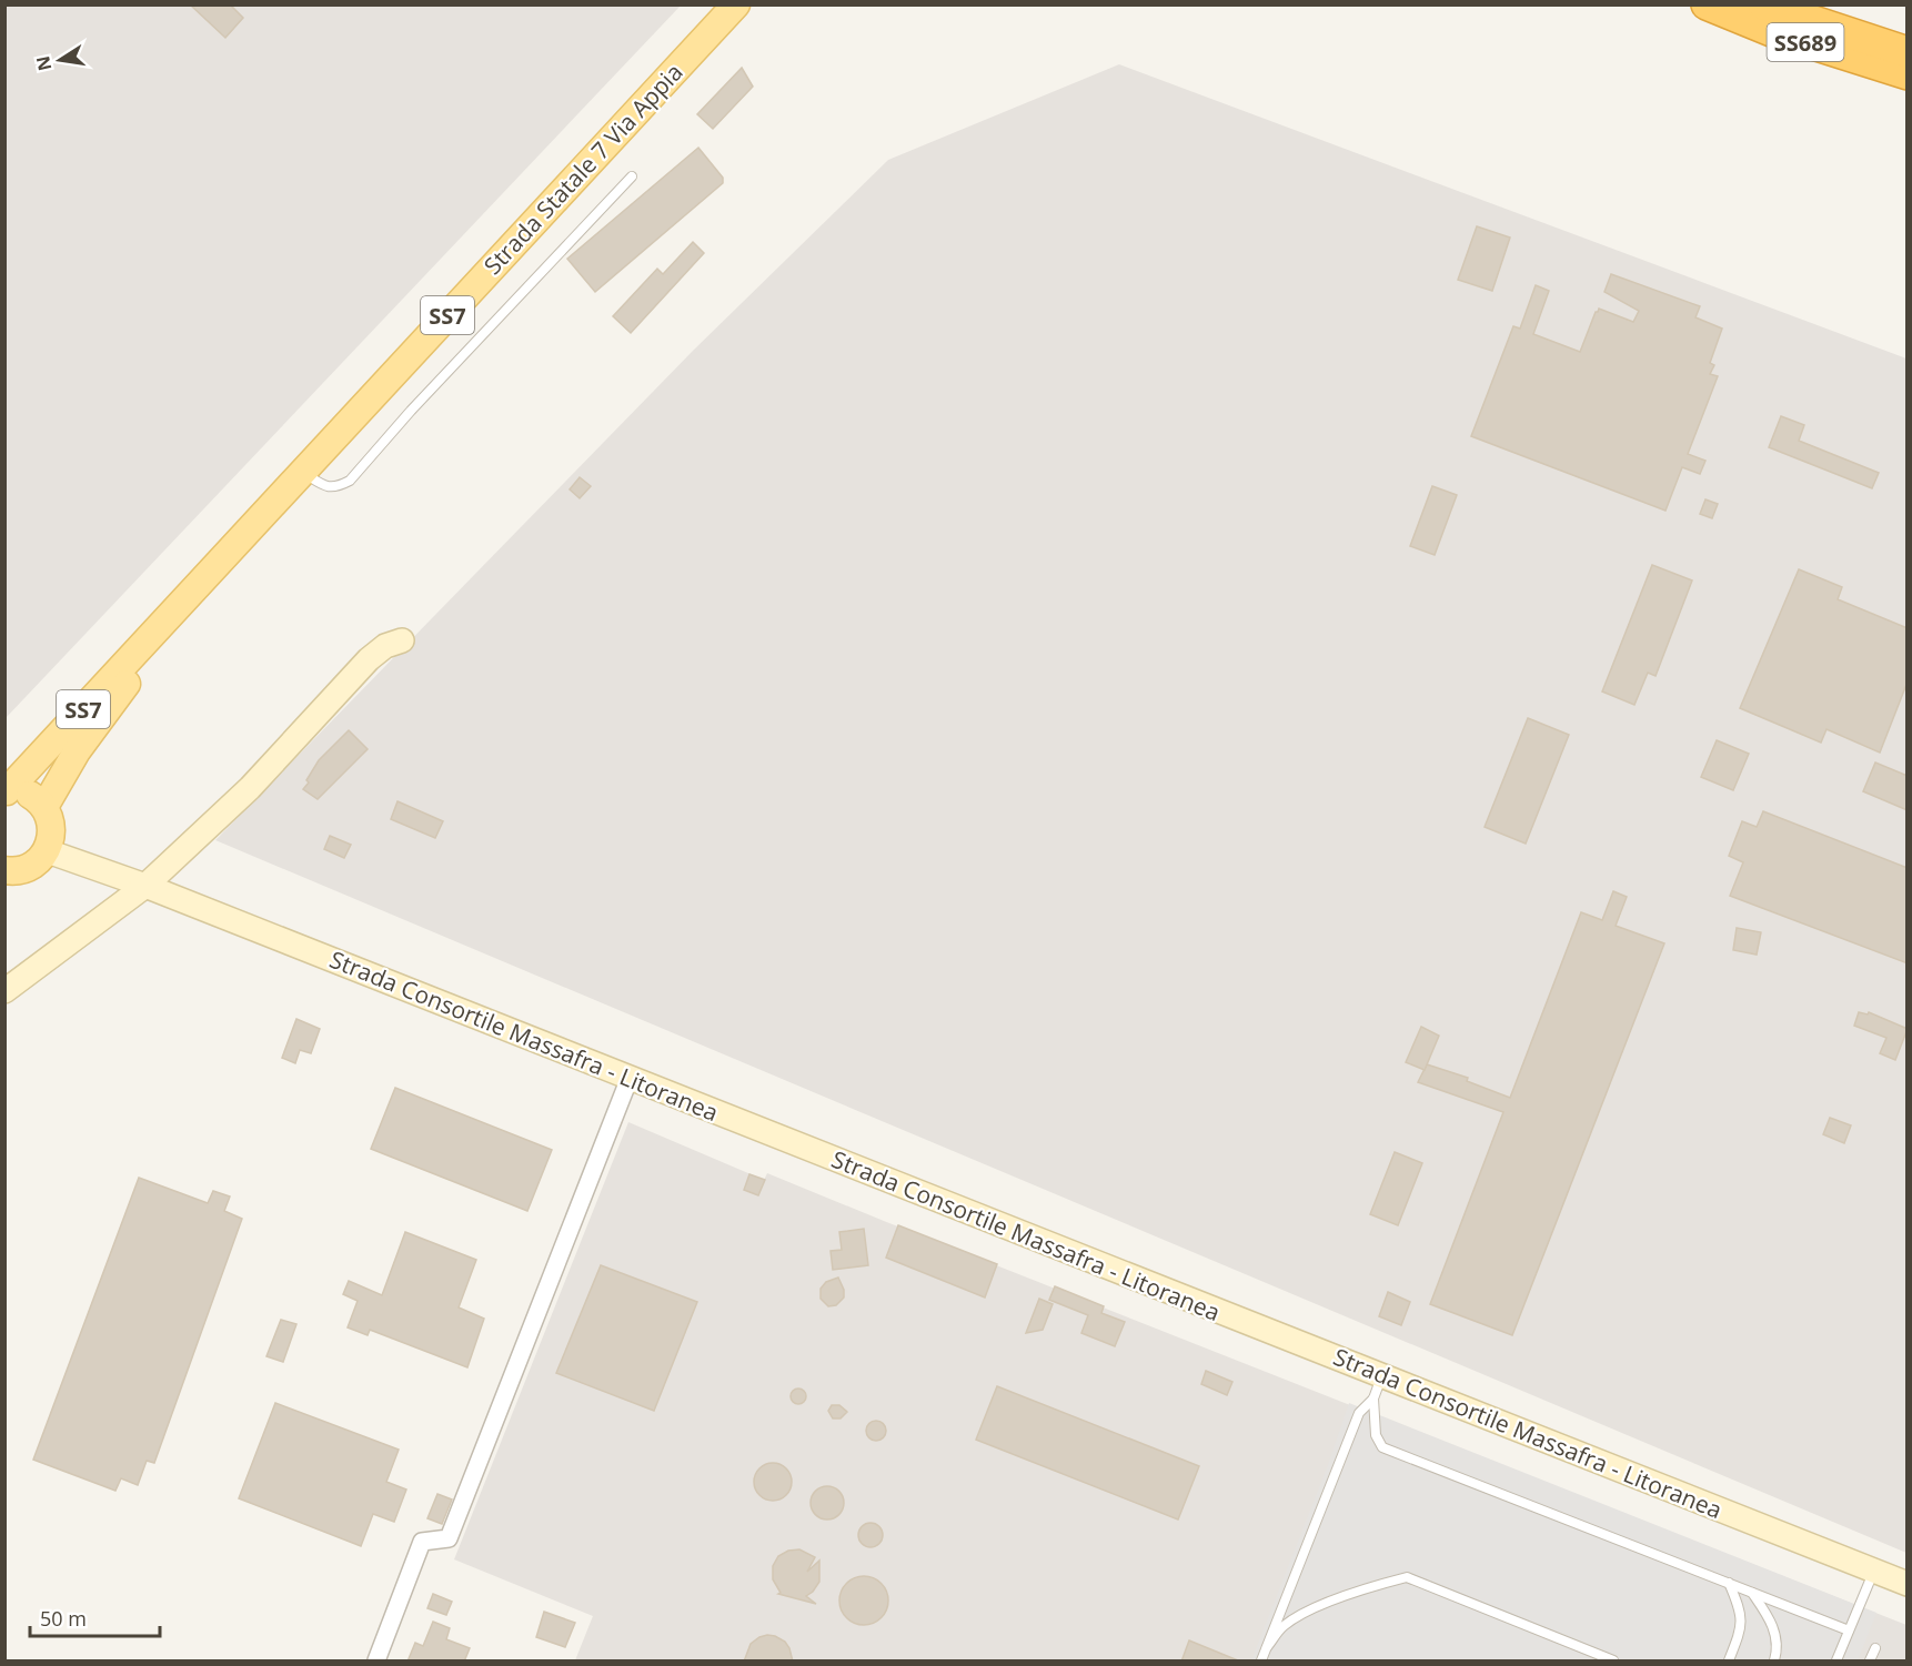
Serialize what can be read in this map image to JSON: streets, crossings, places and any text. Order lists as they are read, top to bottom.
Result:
{
  "streets": {
    "highway": ["SS689"],
    "main road": ["Strada Statale 7 Via Appia", "SS7"],
    "street": ["Strada Consortile Massafra - Litoranea"]
  },
  "scale_bar": "50 m",
  "north": "left"
}
